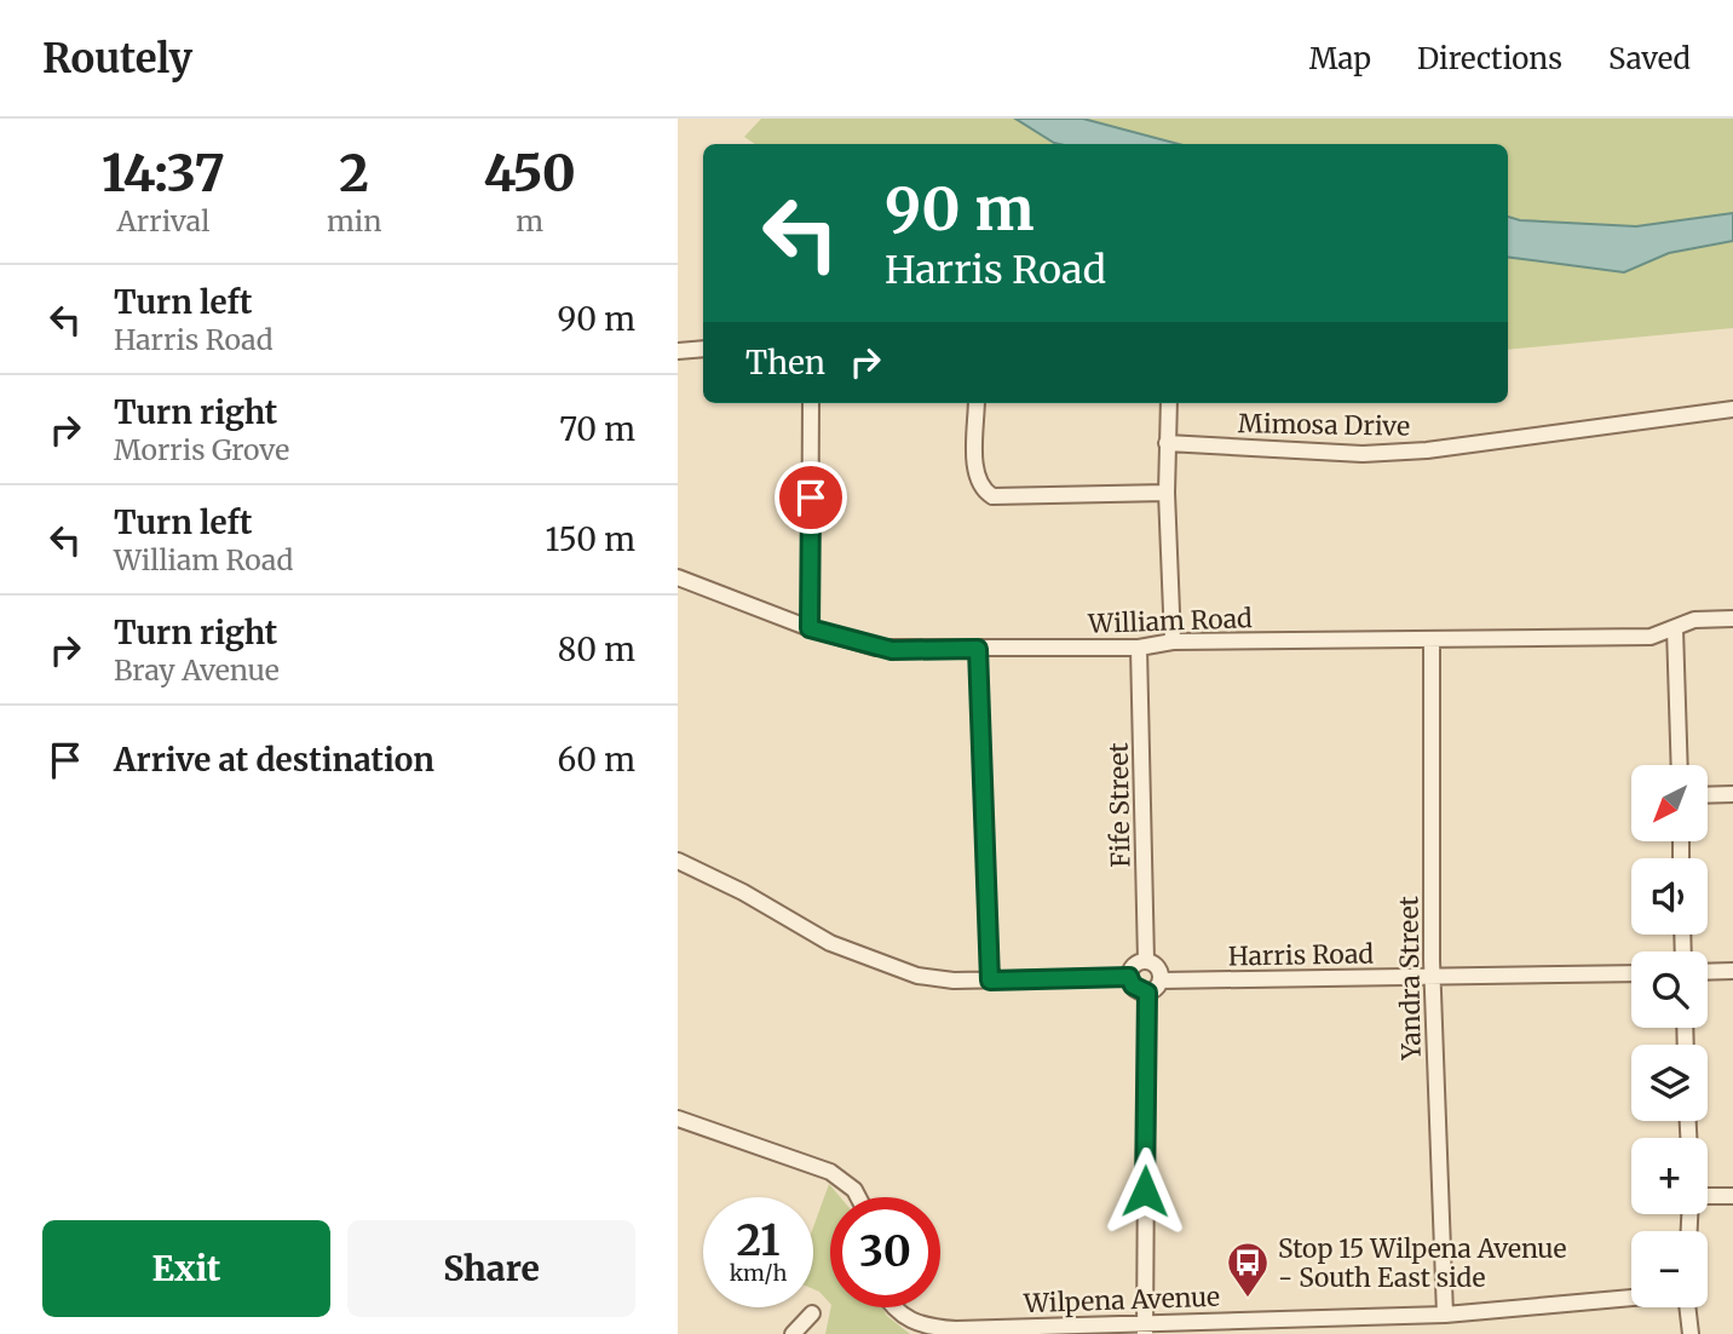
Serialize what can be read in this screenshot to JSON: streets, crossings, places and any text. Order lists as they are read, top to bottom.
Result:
{
  "streets": {
    "street": [
      "Mimosa Drive",
      "William Road",
      "Fife Street",
      "Harris Road",
      "Yandra Street",
      "Wilpena Avenue"
    ]
  },
  "crossings": [
    ["William Road", "Fife Street"],
    ["William Road", "Yandra Street"],
    ["Fife Street", "Harris Road"],
    ["Harris Road", "Yandra Street"],
    ["Yandra Street", "Wilpena Avenue"]
  ],
  "places": {
    "bus stop": ["Stop 15 Wilpena Avenue - South East side"]
  },
  "north": "bottom left",
  "page": {
    "header": "Routely",
    "nav": ["Map", "Directions", "Saved"],
    "eta": [
      "14:37",
      "Arrival",
      "2",
      "min",
      "450",
      "m"
    ],
    "turn": ["90 m", "Harris Road"],
    "list": [
      {
        "name": "Turn left",
        "note": "Harris Road",
        "value": "90 m"
      },
      {
        "name": "Turn right",
        "note": "Morris Grove",
        "value": "70 m"
      },
      {
        "name": "Turn left",
        "note": "William Road",
        "value": "150 m"
      },
      {
        "name": "Turn right",
        "note": "Bray Avenue",
        "value": "80 m"
      },
      {
        "name": "Arrive at destination",
        "value": "60 m"
      }
    ],
    "then": "Then",
    "map_buttons": ["+", "−"],
    "speed": "21 km/h",
    "limit": "30",
    "buttons": ["Exit", "Share"]
  }
}
